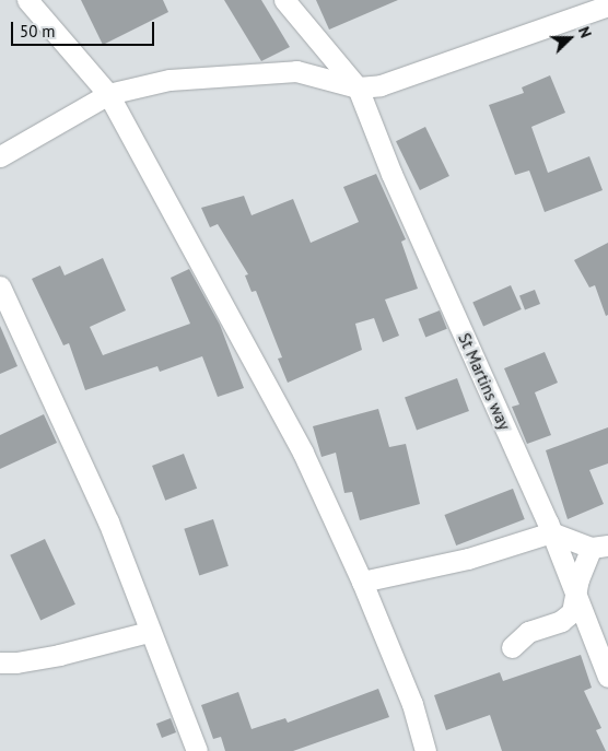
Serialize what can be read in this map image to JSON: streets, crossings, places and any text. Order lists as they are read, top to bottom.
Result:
{
  "streets": {
    "street": ["St Martins way"]
  },
  "scale_bar": "50 m",
  "north": "right"
}
